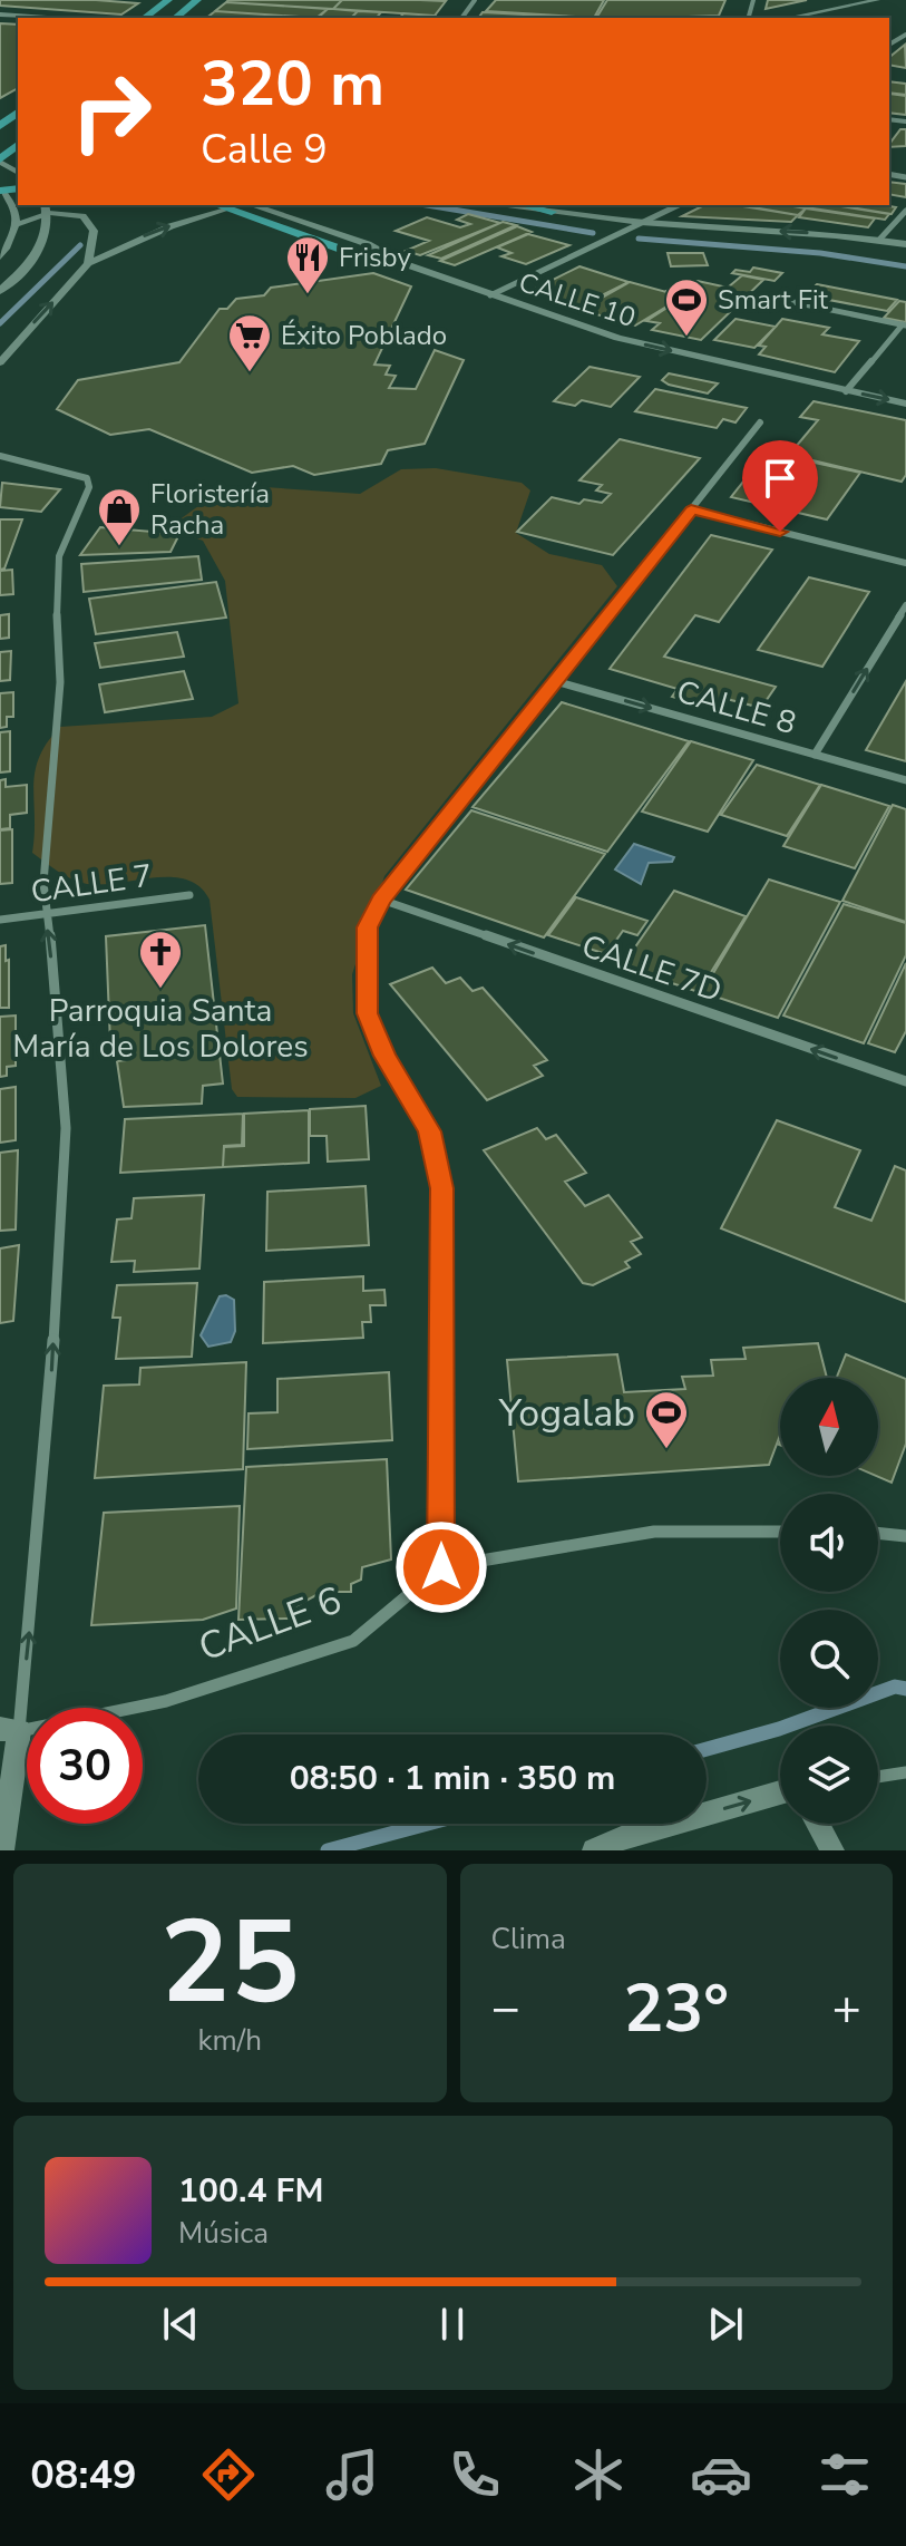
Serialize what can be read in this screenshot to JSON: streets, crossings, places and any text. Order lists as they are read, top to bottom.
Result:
{
  "streets": {
    "main road": ["CALLE 10"],
    "street": [
      "CALLE 8",
      "CALLE 7",
      "CALLE 7D",
      "CALLE 6"
    ]
  },
  "one_way": ["CALLE 8", "CALLE 7D"],
  "places": {
    "restaurant": ["Frisby"],
    "sports": ["Smart Fit", "Yogalab"],
    "supermarket": ["Éxito Poblado"],
    "shop": ["Floristería Racha"],
    "church": ["Parroquia Santa María de Los Dolores"]
  },
  "north": "top",
  "page": {
    "turn": ["320 m", "Calle 9"],
    "limit": "30",
    "trip": "08:50 · 1 min · 350 m",
    "tile": [
      ["25", "km/h"],
      "Clima"
    ],
    "heat": ["−", "23°", "+"],
    "song": ["100.4 FM", "Música"],
    "tabs": "08:49"
  }
}
